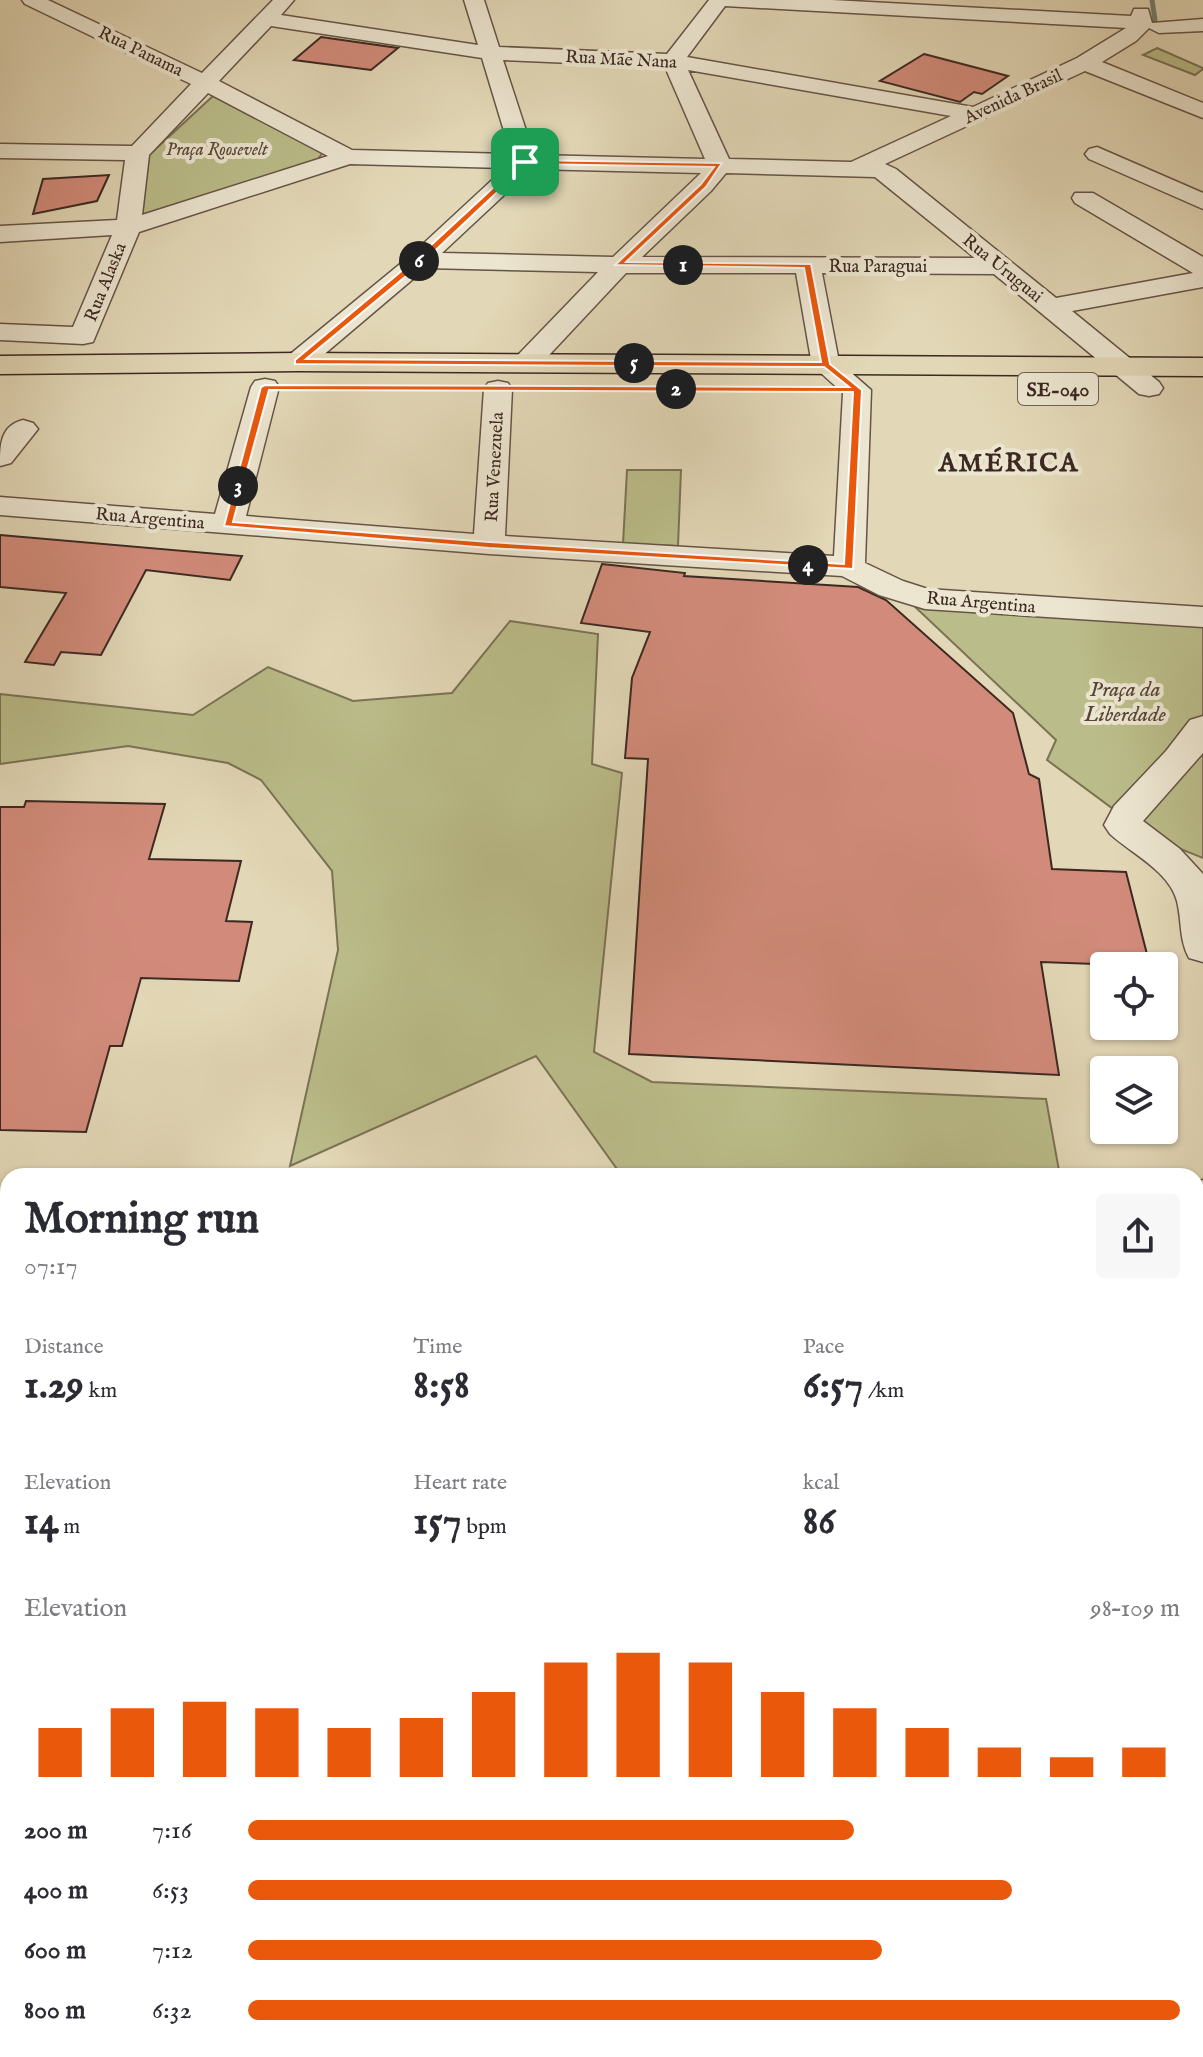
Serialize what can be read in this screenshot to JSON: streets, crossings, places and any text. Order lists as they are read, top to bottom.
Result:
{
  "streets": {
    "main road": ["SE-040"],
    "street": [
      "Rua Panama",
      "Rua Mãe Nana",
      "Avenida Brasil",
      "Rua Paraguai",
      "Rua Uruguai",
      "Rua Alaska",
      "Rua Venezuela",
      "Rua Argentina"
    ]
  },
  "crossings": [
    ["Rua Mãe Nana", "Avenida Brasil"],
    ["Avenida Brasil", "Rua Uruguai"],
    ["Rua Paraguai", "Rua Uruguai"],
    ["Rua Uruguai", "SE-040"],
    ["SE-040", "Rua Venezuela"],
    ["Rua Venezuela", "Rua Argentina"]
  ],
  "districts": ["AMÉRICA"],
  "parks": ["Praça Roosevelt", "Praça da Liberdade"],
  "page": {
    "pins": [
      "6",
      "1",
      "5",
      "2",
      "3",
      "4"
    ],
    "heading": ["Morning run", "07:17"],
    "stats": [
      ["Distance", "1.29 km"],
      ["Time", "8:58"],
      ["Pace", "6:57 /km"],
      ["Elevation", "14 m"],
      ["Heart rate", "157 bpm"],
      ["kcal", "86"]
    ],
    "chart": ["Elevation", "98–109 m"],
    "list": [
      {
        "name": "200 m",
        "note": "7:16"
      },
      {
        "name": "400 m",
        "note": "6:53"
      },
      {
        "name": "600 m",
        "note": "7:12"
      },
      {
        "name": "800 m",
        "note": "6:32"
      }
    ]
  }
}
